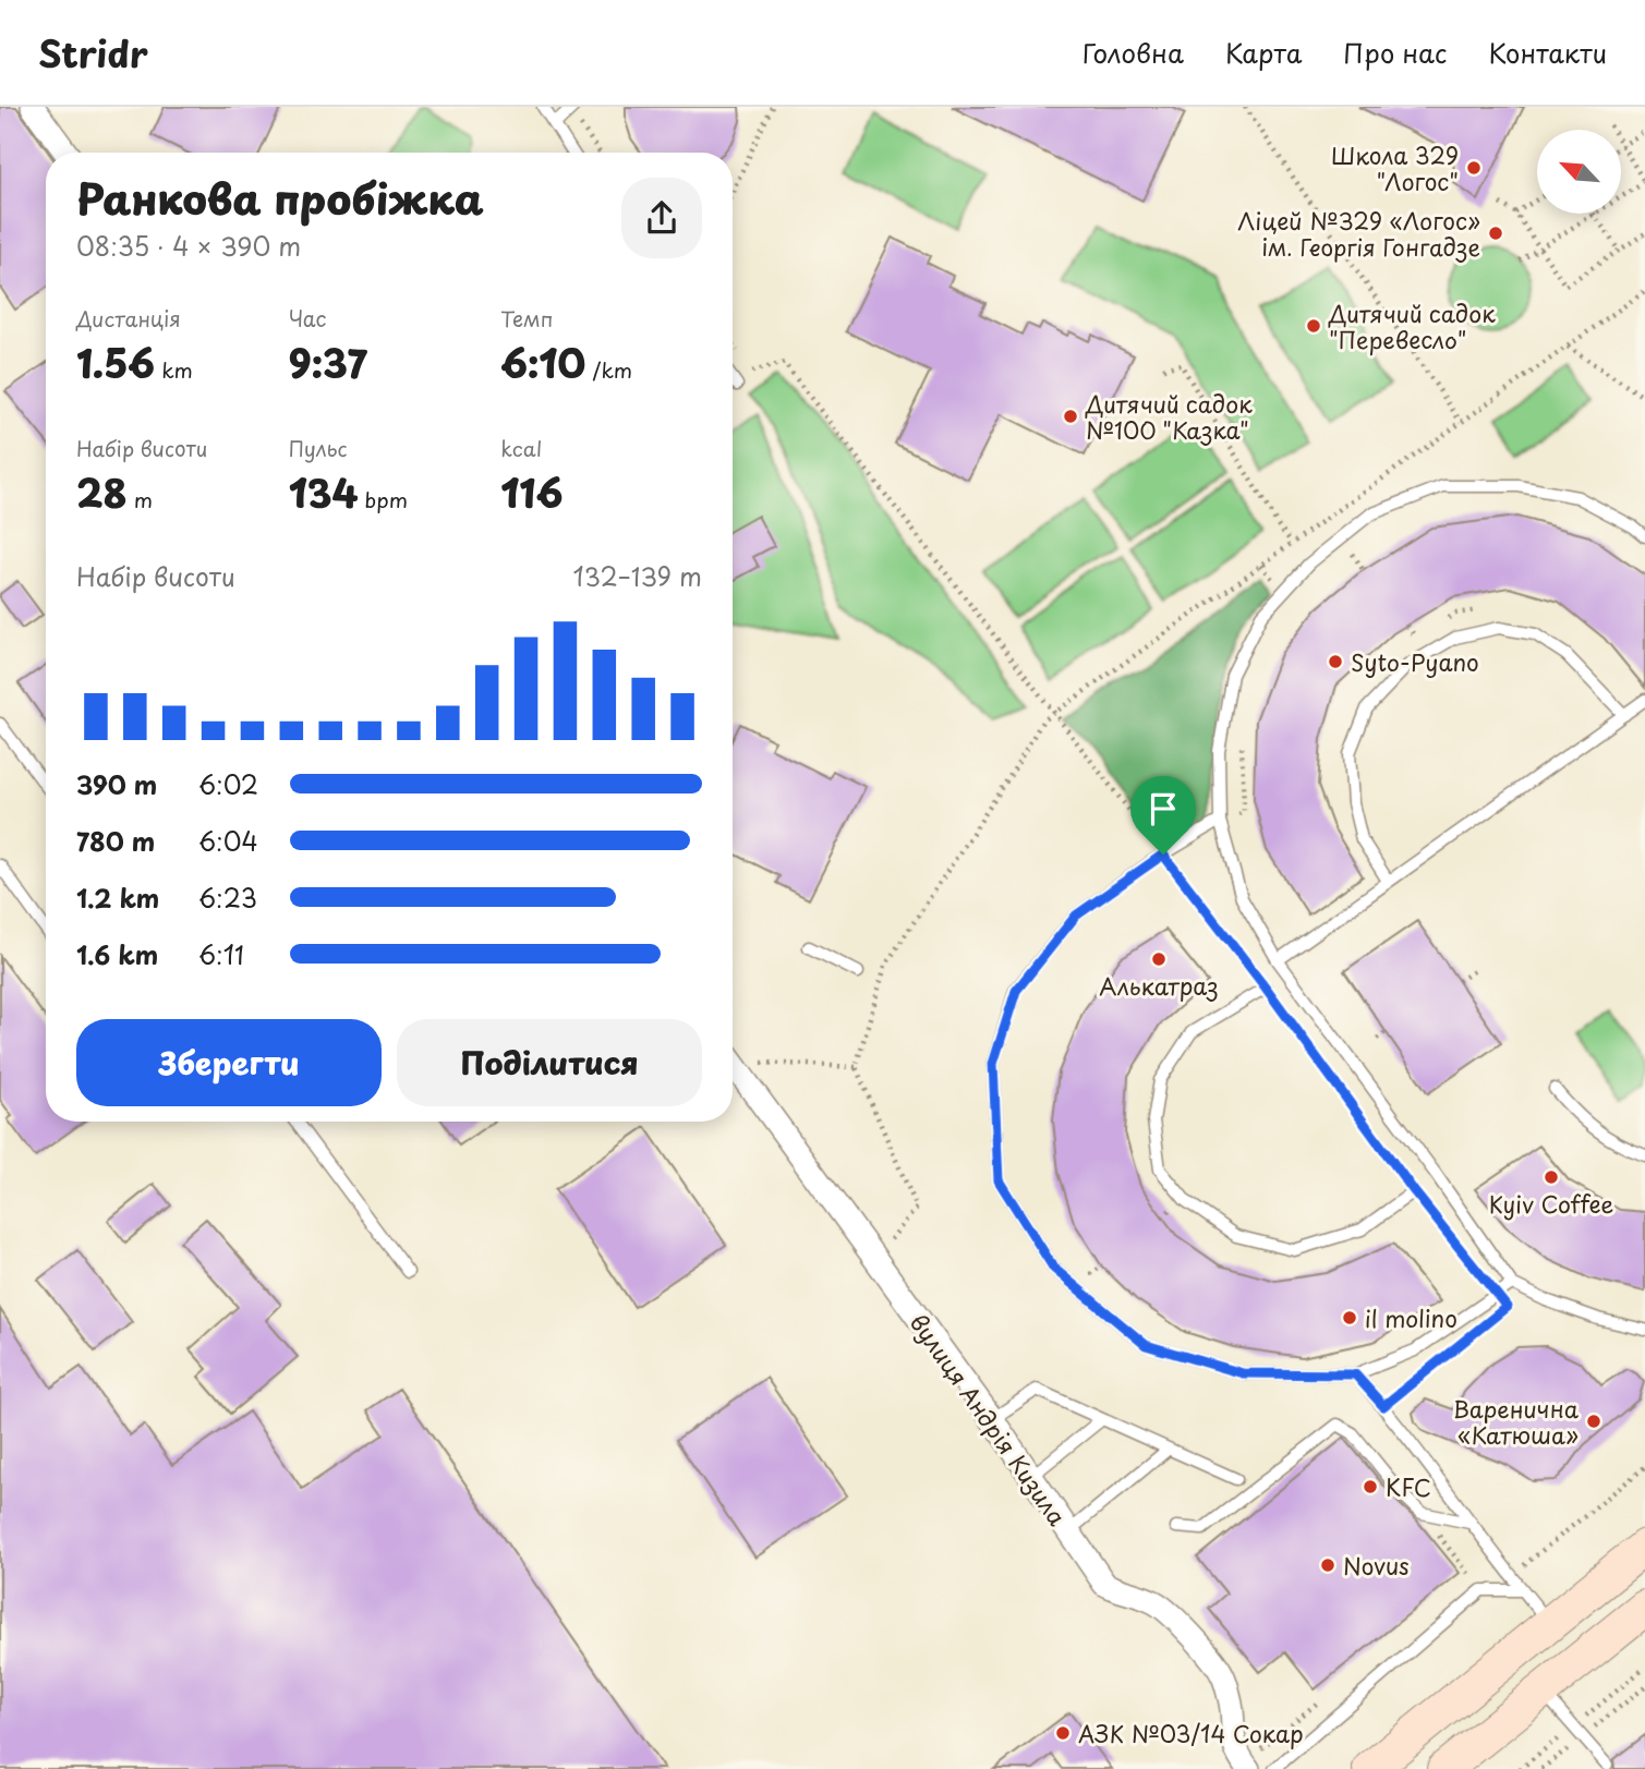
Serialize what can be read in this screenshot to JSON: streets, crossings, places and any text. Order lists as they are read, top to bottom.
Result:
{
  "streets": {
    "street": ["вулиця Андрія Кизила"]
  },
  "places": [
    "Школа 329 \"Логос\"",
    "Ліцей №329 «Логос» ім. Георгія Гонгадзе",
    "Дитячий садок \"Перевесло\"",
    "Дитячий садок №100 \"Казка\"",
    "Syto-Pyano",
    "Алькатраз",
    "Kyiv Coffee",
    "il molino",
    "Варенична «Катюша»",
    "KFC",
    "Novus",
    "АЗК №03/14 Сокар"
  ],
  "north": "top left",
  "page": {
    "header": "Stridr",
    "nav": [
      "Головна",
      "Карта",
      "Про нас",
      "Контакти"
    ],
    "heading": ["Ранкова пробіжка", "08:35 · 4 × 390 m"],
    "stats": [
      ["Дистанція", "1.56 km"],
      ["Час", "9:37"],
      ["Темп", "6:10 /km"],
      ["Набір висоти", "28 m"],
      ["Пульс", "134 bpm"],
      ["kcal", "116"]
    ],
    "chart": ["Набір висоти", "132–139 m"],
    "list": [
      {
        "name": "390 m",
        "note": "6:02"
      },
      {
        "name": "780 m",
        "note": "6:04"
      },
      {
        "name": "1.2 km",
        "note": "6:23"
      },
      {
        "name": "1.6 km",
        "note": "6:11"
      }
    ],
    "buttons": ["Зберегти", "Поділитися"]
  }
}
